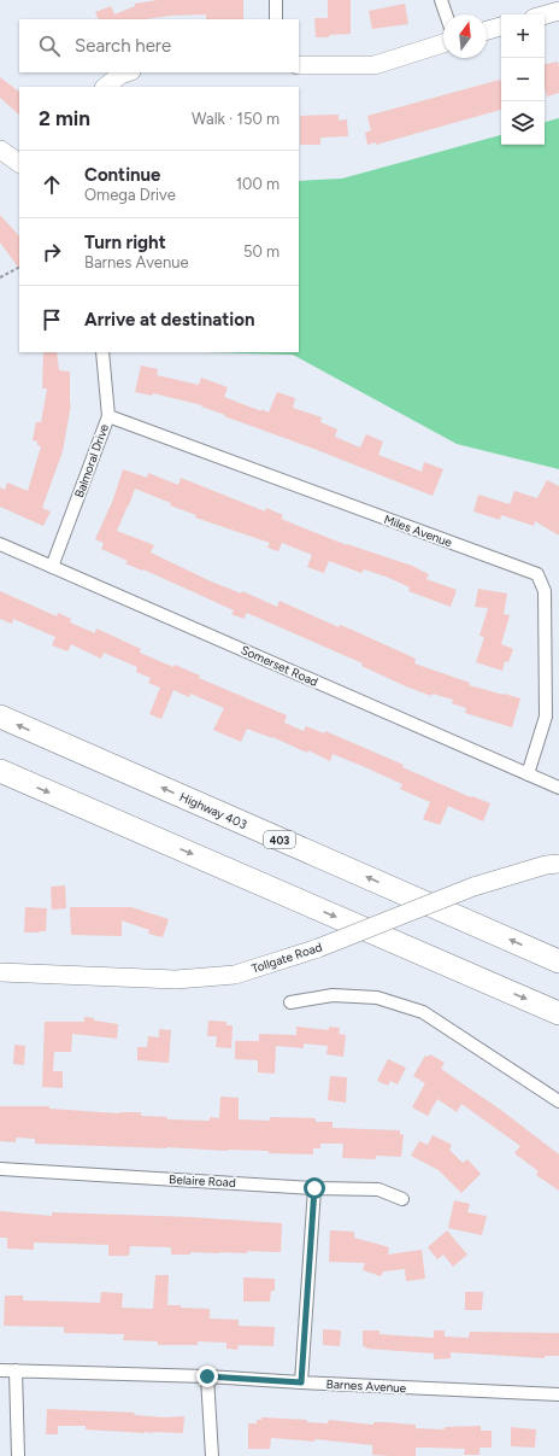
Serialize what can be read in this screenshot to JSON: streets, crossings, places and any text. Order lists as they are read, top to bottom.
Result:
{
  "streets": {
    "highway": ["Highway 403", "403"],
    "main road": ["Tollgate Road"],
    "street": [
      "Balmoral Drive",
      "Miles Avenue",
      "Somerset Road",
      "Belaire Road",
      "Barnes Avenue"
    ]
  },
  "crossings": [
    ["Balmoral Drive", "Miles Avenue"],
    ["Balmoral Drive", "Somerset Road"],
    ["Miles Avenue", "Somerset Road"]
  ],
  "north": "top",
  "page": {
    "map_buttons": ["+", "−"],
    "search": "Search here",
    "heading": ["2 min", "Walk · 150 m"],
    "list": [
      ["Continue", "Omega Drive", "100 m"],
      ["Turn right", "Barnes Avenue", "50 m"],
      "Arrive at destination"
    ]
  }
}
